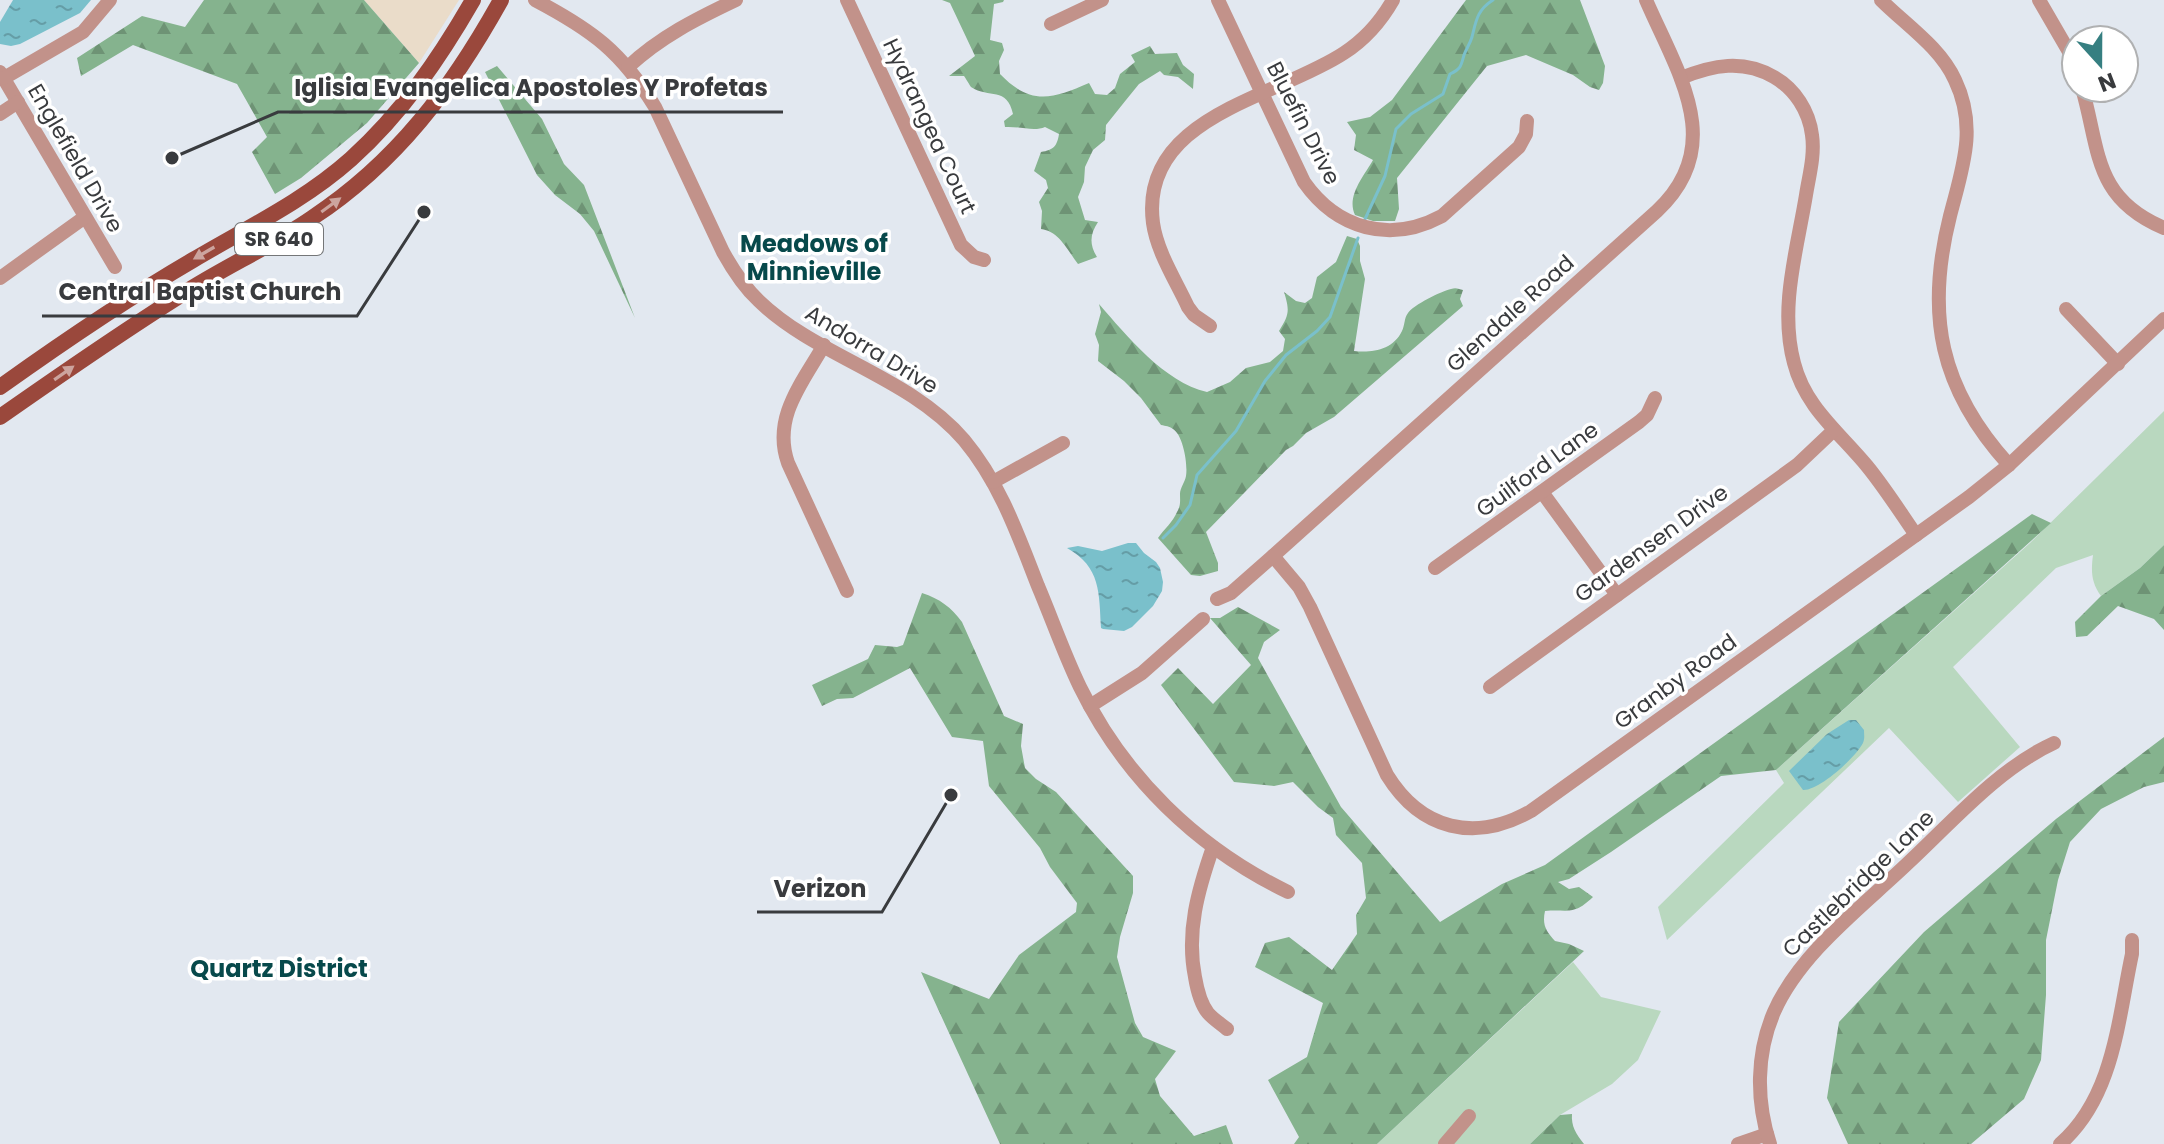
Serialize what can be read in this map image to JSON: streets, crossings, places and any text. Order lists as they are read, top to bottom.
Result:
{
  "streets": {
    "main road": ["SR 640"],
    "street": [
      "Bluefin Drive",
      "Hydrangea Court",
      "Englefield Drive",
      "Glendale Road",
      "Andorra Drive",
      "Guilford Lane",
      "Gardensen Drive",
      "Granby Road",
      "Castlebridge Lane"
    ]
  },
  "crossings": [
    ["Glendale Road", "Granby Road"]
  ],
  "districts": ["Meadows of Minnieville", "Quartz District"],
  "places": ["Iglisia Evangelica Apostoles Y Profetas", "Central Baptist Church", "Verizon"],
  "north": "bottom"
}
